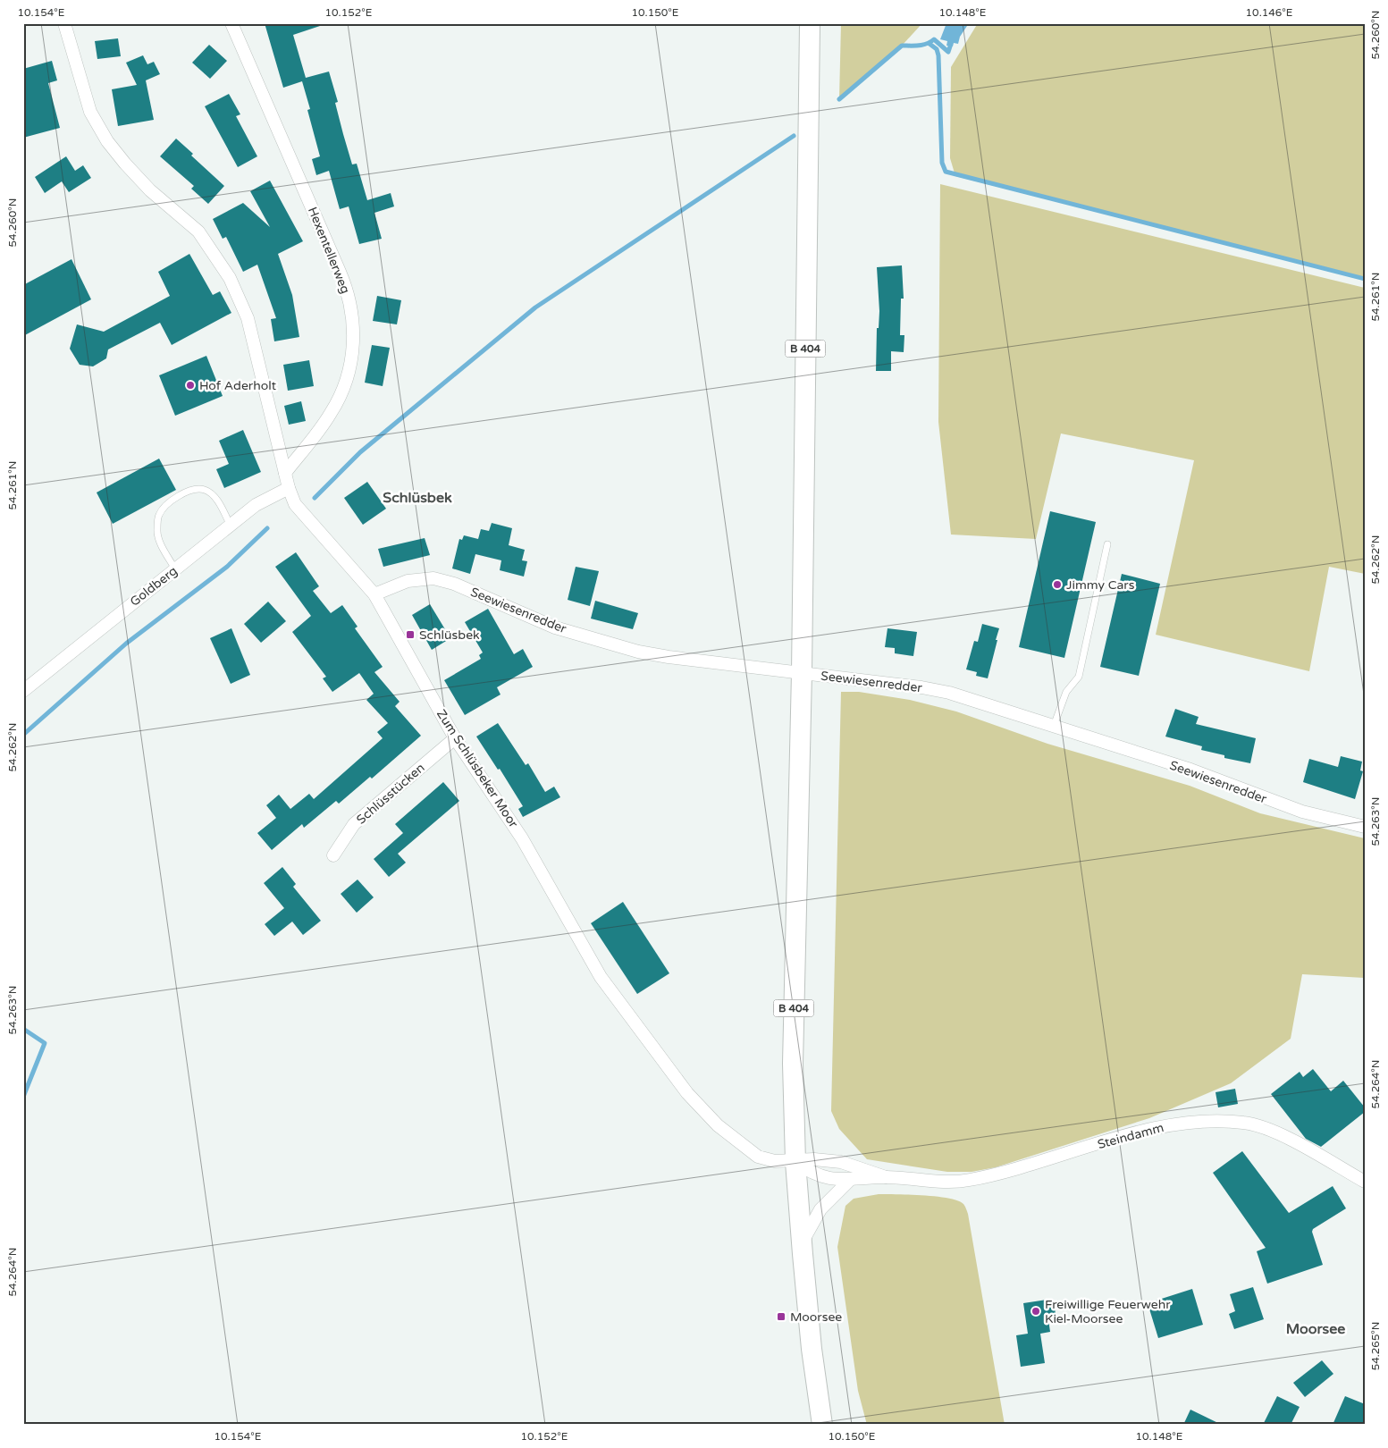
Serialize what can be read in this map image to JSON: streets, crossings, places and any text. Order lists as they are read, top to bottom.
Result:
{
  "streets": {
    "main road": ["B 404"],
    "street": [
      "Hexentellerweg",
      "Goldberg",
      "Seewiesenredder",
      "Zum Schlüsbeker Moor",
      "Schlüsstücken",
      "Steindamm"
    ]
  },
  "crossings": [
    ["Hexentellerweg", "Zum Schlüsbeker Moor"],
    ["B 404", "Seewiesenredder"],
    ["B 404", "Zum Schlüsbeker Moor"],
    ["B 404", "Steindamm"],
    ["Goldberg", "Zum Schlüsbeker Moor"],
    ["Seewiesenredder", "Zum Schlüsbeker Moor"],
    ["Zum Schlüsbeker Moor", "Schlüsstücken"],
    ["Zum Schlüsbeker Moor", "Steindamm"]
  ],
  "districts": ["Schlüsbek", "Moorsee"],
  "places": {
    "other": ["Hof Aderholt", "Jimmy Cars", "Freiwillige Feuerwehr Kiel-Moorsee"],
    "transit": ["Schlüsbek", "Moorsee"]
  },
  "coordinates": [
    "10.154°E",
    "10.152°E",
    "10.150°E",
    "10.148°E",
    "10.146°E",
    "54.260°N",
    "54.261°N",
    "54.262°N",
    "54.263°N",
    "54.264°N",
    "54.265°N"
  ]
}
